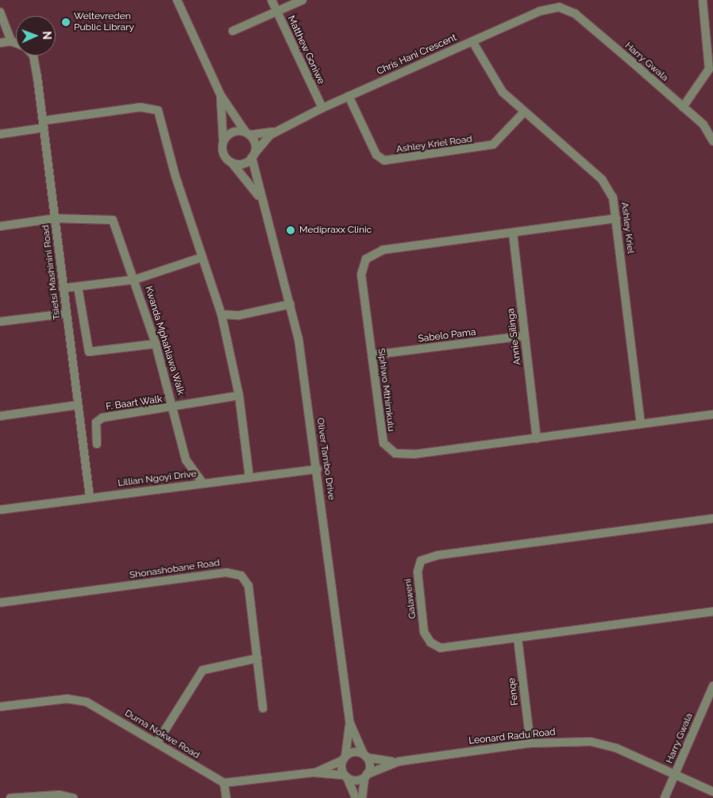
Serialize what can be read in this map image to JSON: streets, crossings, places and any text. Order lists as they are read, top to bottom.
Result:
{
  "streets": {
    "street": [
      "Matthew Goniwe",
      "Chris Hani Crescent",
      "Harry Gwala",
      "Ashley Kriel Road",
      "Ashley Kriel",
      "Tsietsi Mashinini Road",
      "Sabelo Pama",
      "Annie Silinga",
      "Kwanda Mphahlawa Walk",
      "Siphiwo Mthimkulu",
      "F. Baart Walk",
      "Oliver Tambo Drive",
      "Lillian Ngoyi Drive",
      "Shonashobane Road",
      "Galaweni",
      "Fenqe",
      "Duma Nokwe Road",
      "Leonard Radu Road"
    ]
  },
  "crossings": [
    ["Matthew Goniwe", "Chris Hani Crescent"],
    ["Chris Hani Crescent", "Harry Gwala"],
    ["Chris Hani Crescent", "Ashley Kriel Road"],
    ["Chris Hani Crescent", "Ashley Kriel"],
    ["Chris Hani Crescent", "Oliver Tambo Drive"],
    ["Harry Gwala", "Leonard Radu Road"],
    ["Ashley Kriel Road", "Ashley Kriel"],
    ["Ashley Kriel", "Siphiwo Mthimkulu"],
    ["Tsietsi Mashinini Road", "Kwanda Mphahlawa Walk"],
    ["Tsietsi Mashinini Road", "Lillian Ngoyi Drive"],
    ["Sabelo Pama", "Annie Silinga"],
    ["Sabelo Pama", "Siphiwo Mthimkulu"],
    ["Annie Silinga", "Siphiwo Mthimkulu"],
    ["Kwanda Mphahlawa Walk", "F. Baart Walk"],
    ["Kwanda Mphahlawa Walk", "Lillian Ngoyi Drive"],
    ["Oliver Tambo Drive", "Lillian Ngoyi Drive"],
    ["Oliver Tambo Drive", "Leonard Radu Road"],
    ["Galaweni", "Fenqe"],
    ["Fenqe", "Leonard Radu Road"]
  ],
  "places": ["Weltevreden Public Library", "Medipraxx Clinic"],
  "north": "right"
}
